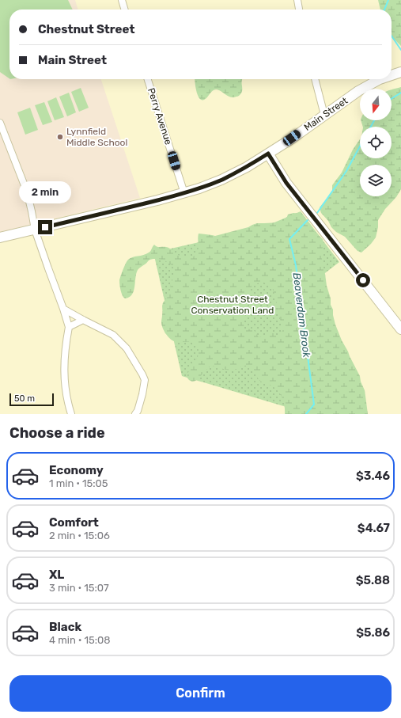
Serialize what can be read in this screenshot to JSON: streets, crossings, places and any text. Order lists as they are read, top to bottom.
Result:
{
  "streets": {
    "street": ["Main Street", "Perry Avenue"]
  },
  "crossings": [
    ["Main Street", "Perry Avenue"]
  ],
  "water": ["Beaverdam Brook"],
  "parks": ["Chestnut Street Conservation Land"],
  "places": ["Lynnfield Middle School"],
  "scale_bar": "50 m",
  "north": "bottom",
  "page": {
    "banner": ["Chestnut Street", "Main Street"],
    "bubble": "2 min",
    "scale": "50 m",
    "heading": "Choose a ride",
    "list": [
      {
        "name": "Economy",
        "note": "1 min · 15:05",
        "value": "$3.46"
      },
      {
        "name": "Comfort",
        "note": "2 min · 15:06",
        "value": "$4.67"
      },
      {
        "name": "XL",
        "note": "3 min · 15:07",
        "value": "$5.88"
      },
      {
        "name": "Black",
        "note": "4 min · 15:08",
        "value": "$5.86"
      }
    ],
    "buttons": "Confirm"
  }
}
